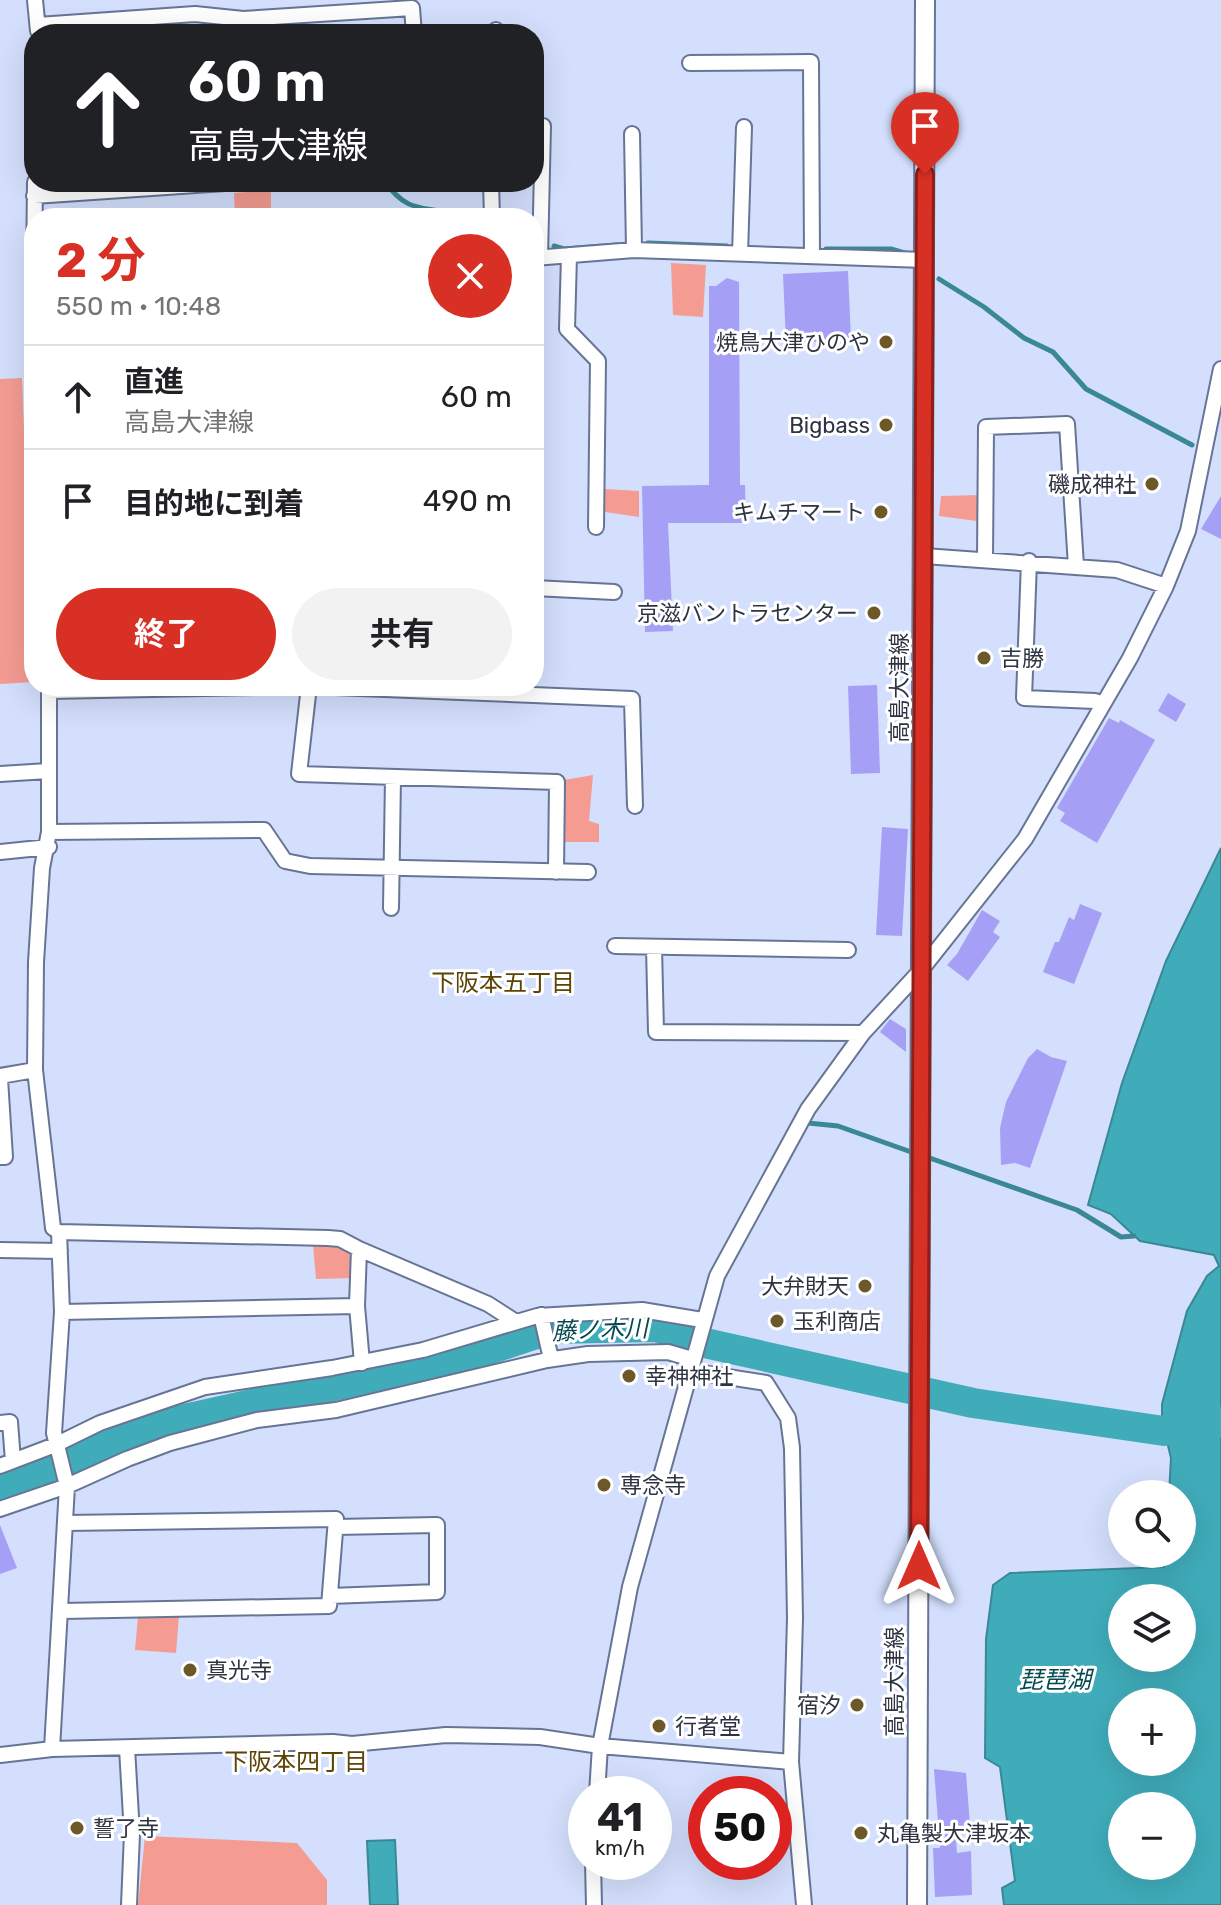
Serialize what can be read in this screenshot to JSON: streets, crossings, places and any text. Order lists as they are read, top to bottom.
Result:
{
  "streets": {
    "main road": ["高島大津線"]
  },
  "districts": ["下阪本五丁目", "下阪本四丁目"],
  "water": ["藤ノ木川", "琵琶湖"],
  "places": [
    "焼鳥大津ひのや",
    "Bigbass",
    "磯成神社",
    "キムチマート",
    "京滋バントラセンター",
    "吉勝",
    "大弁財天",
    "玉利商店",
    "幸神神社",
    "専念寺",
    "真光寺",
    "宿汐",
    "行者堂",
    "誓了寺",
    "丸亀製大津坂本"
  ],
  "page": {
    "turn": ["60 m", "高島大津線"],
    "heading": ["2 分", "550 m · 10:48"],
    "list": [
      {
        "name": "直進",
        "note": "高島大津線",
        "value": "60 m"
      },
      {
        "name": "目的地に到着",
        "value": "490 m"
      }
    ],
    "buttons": ["終了", "共有"],
    "map_buttons": ["+", "−"],
    "speed": "41 km/h",
    "limit": "50"
  }
}
